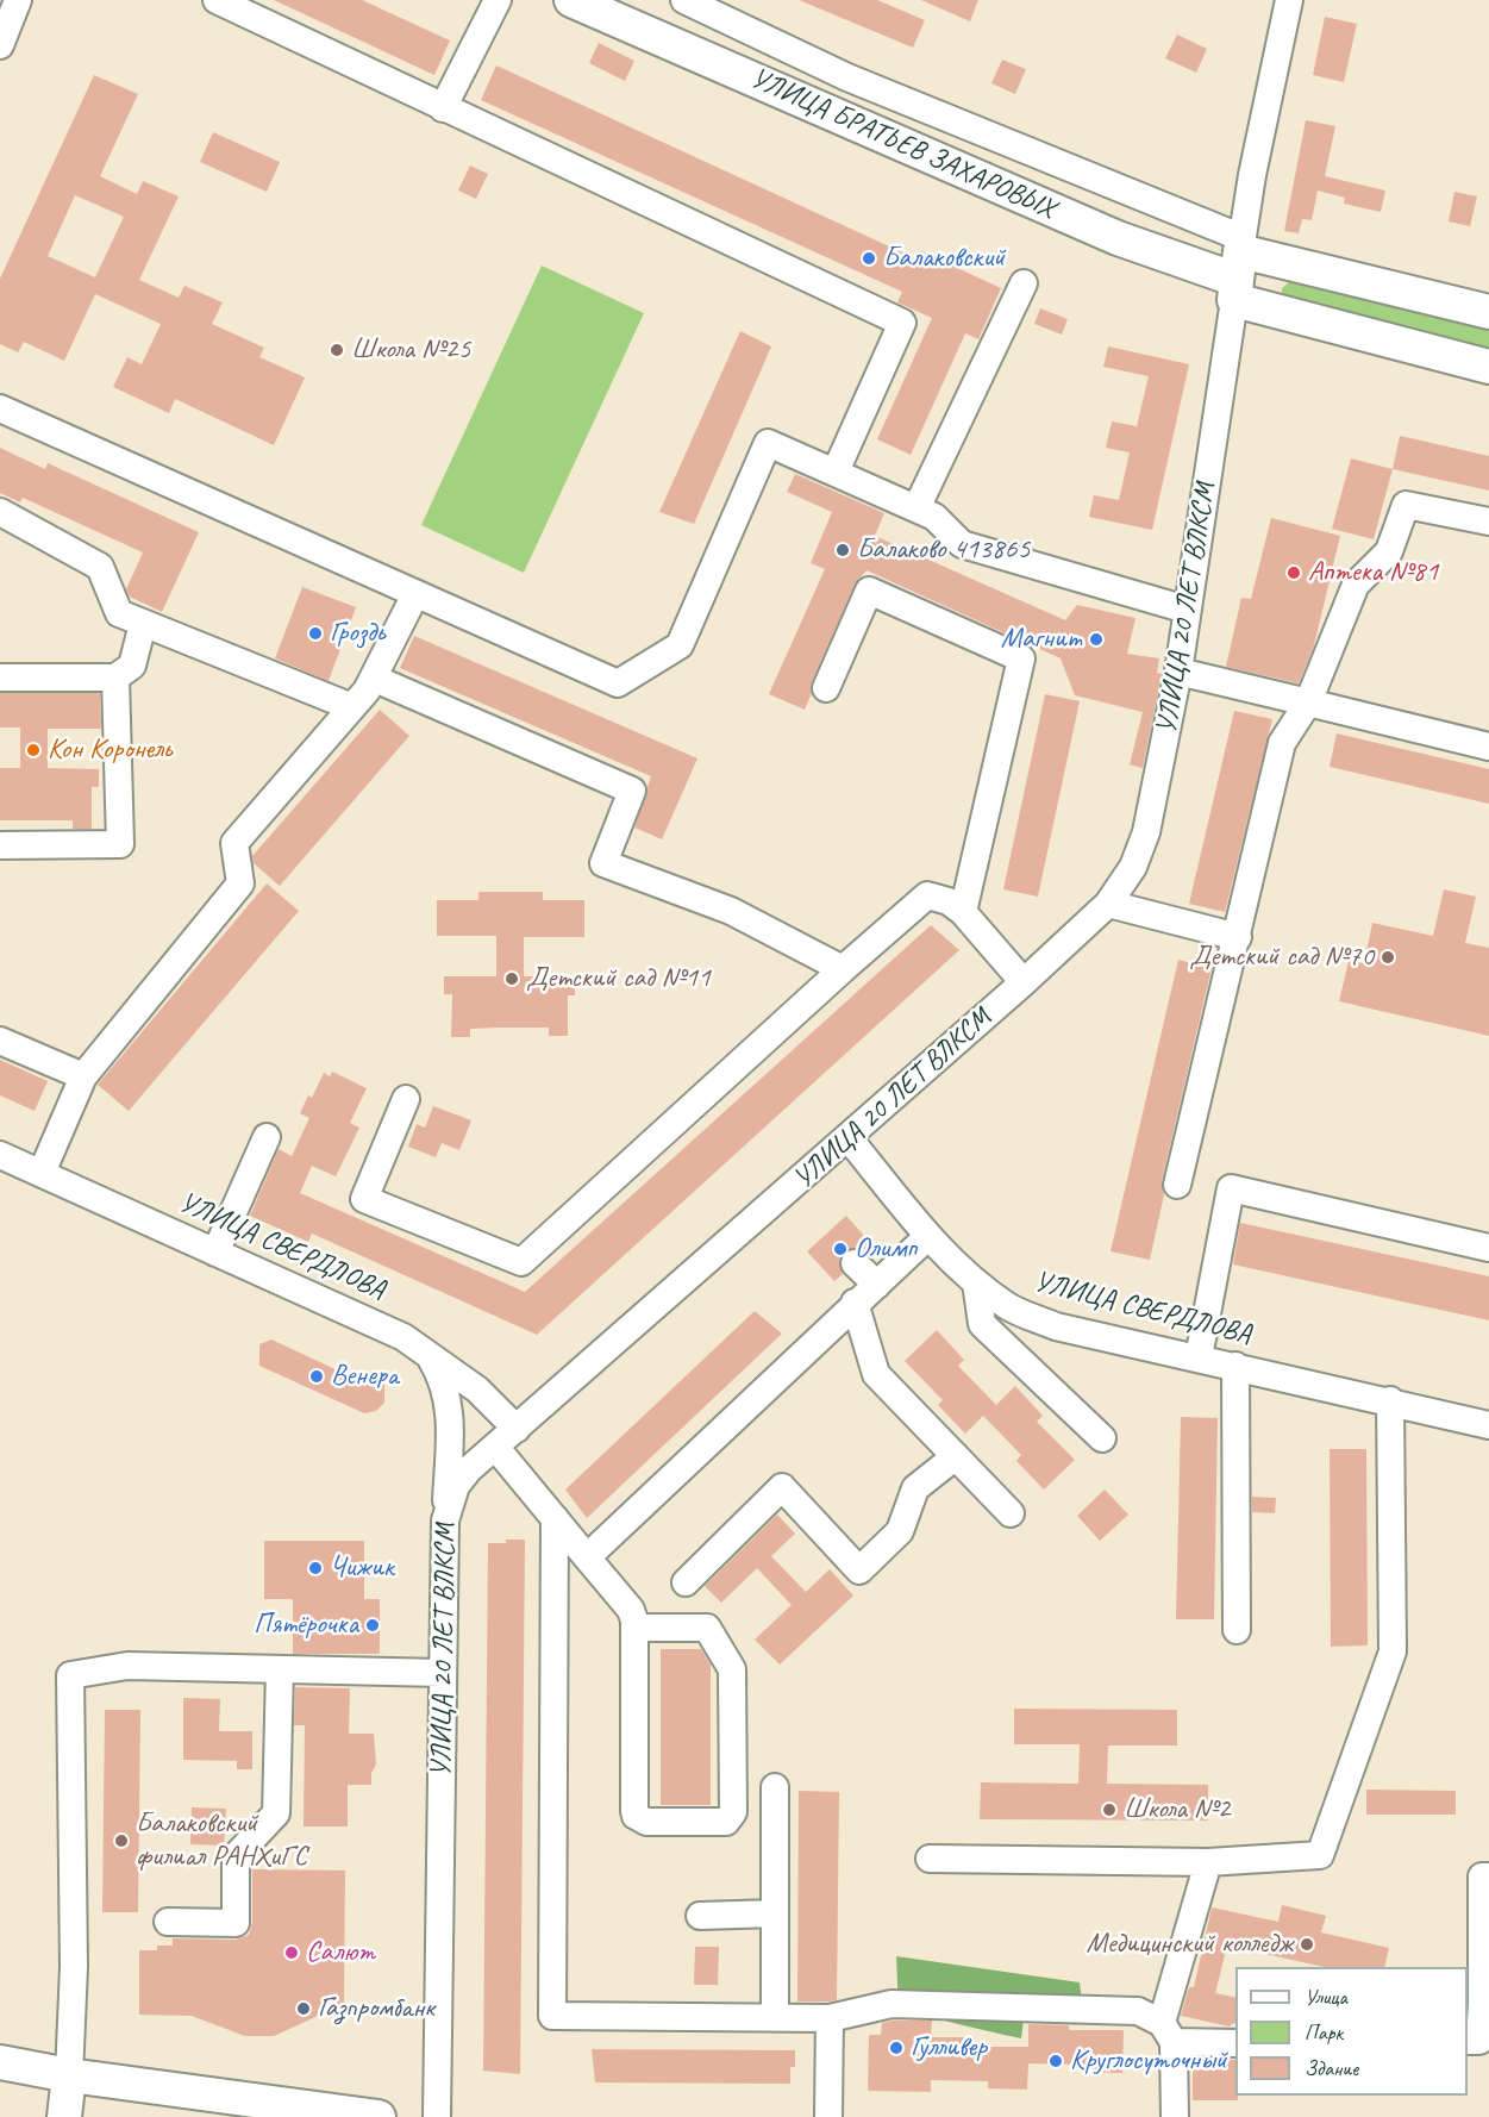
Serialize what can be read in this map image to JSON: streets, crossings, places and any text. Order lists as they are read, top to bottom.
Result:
{
  "streets": {
    "main road": ["УЛИЦА БРАТЬЕВ ЗАХАРОВЫХ"],
    "street": ["УЛИЦА 20 ЛЕТ ВЛКСМ", "УЛИЦА СВЕРДЛОВА"]
  },
  "crossings": [
    ["УЛИЦА БРАТЬЕВ ЗАХАРОВЫХ", "УЛИЦА 20 ЛЕТ ВЛКСМ"],
    ["УЛИЦА 20 ЛЕТ ВЛКСМ", "УЛИЦА СВЕРДЛОВА"]
  ],
  "places": [
    "Балаковский",
    "Школа №25",
    "Балаково 413865",
    "Аптека №81",
    "Гроздь",
    "Магнит",
    "Кон Коронель",
    "Детский сад №70",
    "Детский сад №11",
    "Олимп",
    "Венера",
    "Чижик",
    "Пятёрочка",
    "Школа №2",
    "Балаковский филиал РАНХиГС",
    "Медицинский колледж",
    "Салют",
    "Газпромбанк",
    "Гулливер",
    "Круглосуточный"
  ],
  "legend": ["Улица", "Парк", "Здание"]
}
